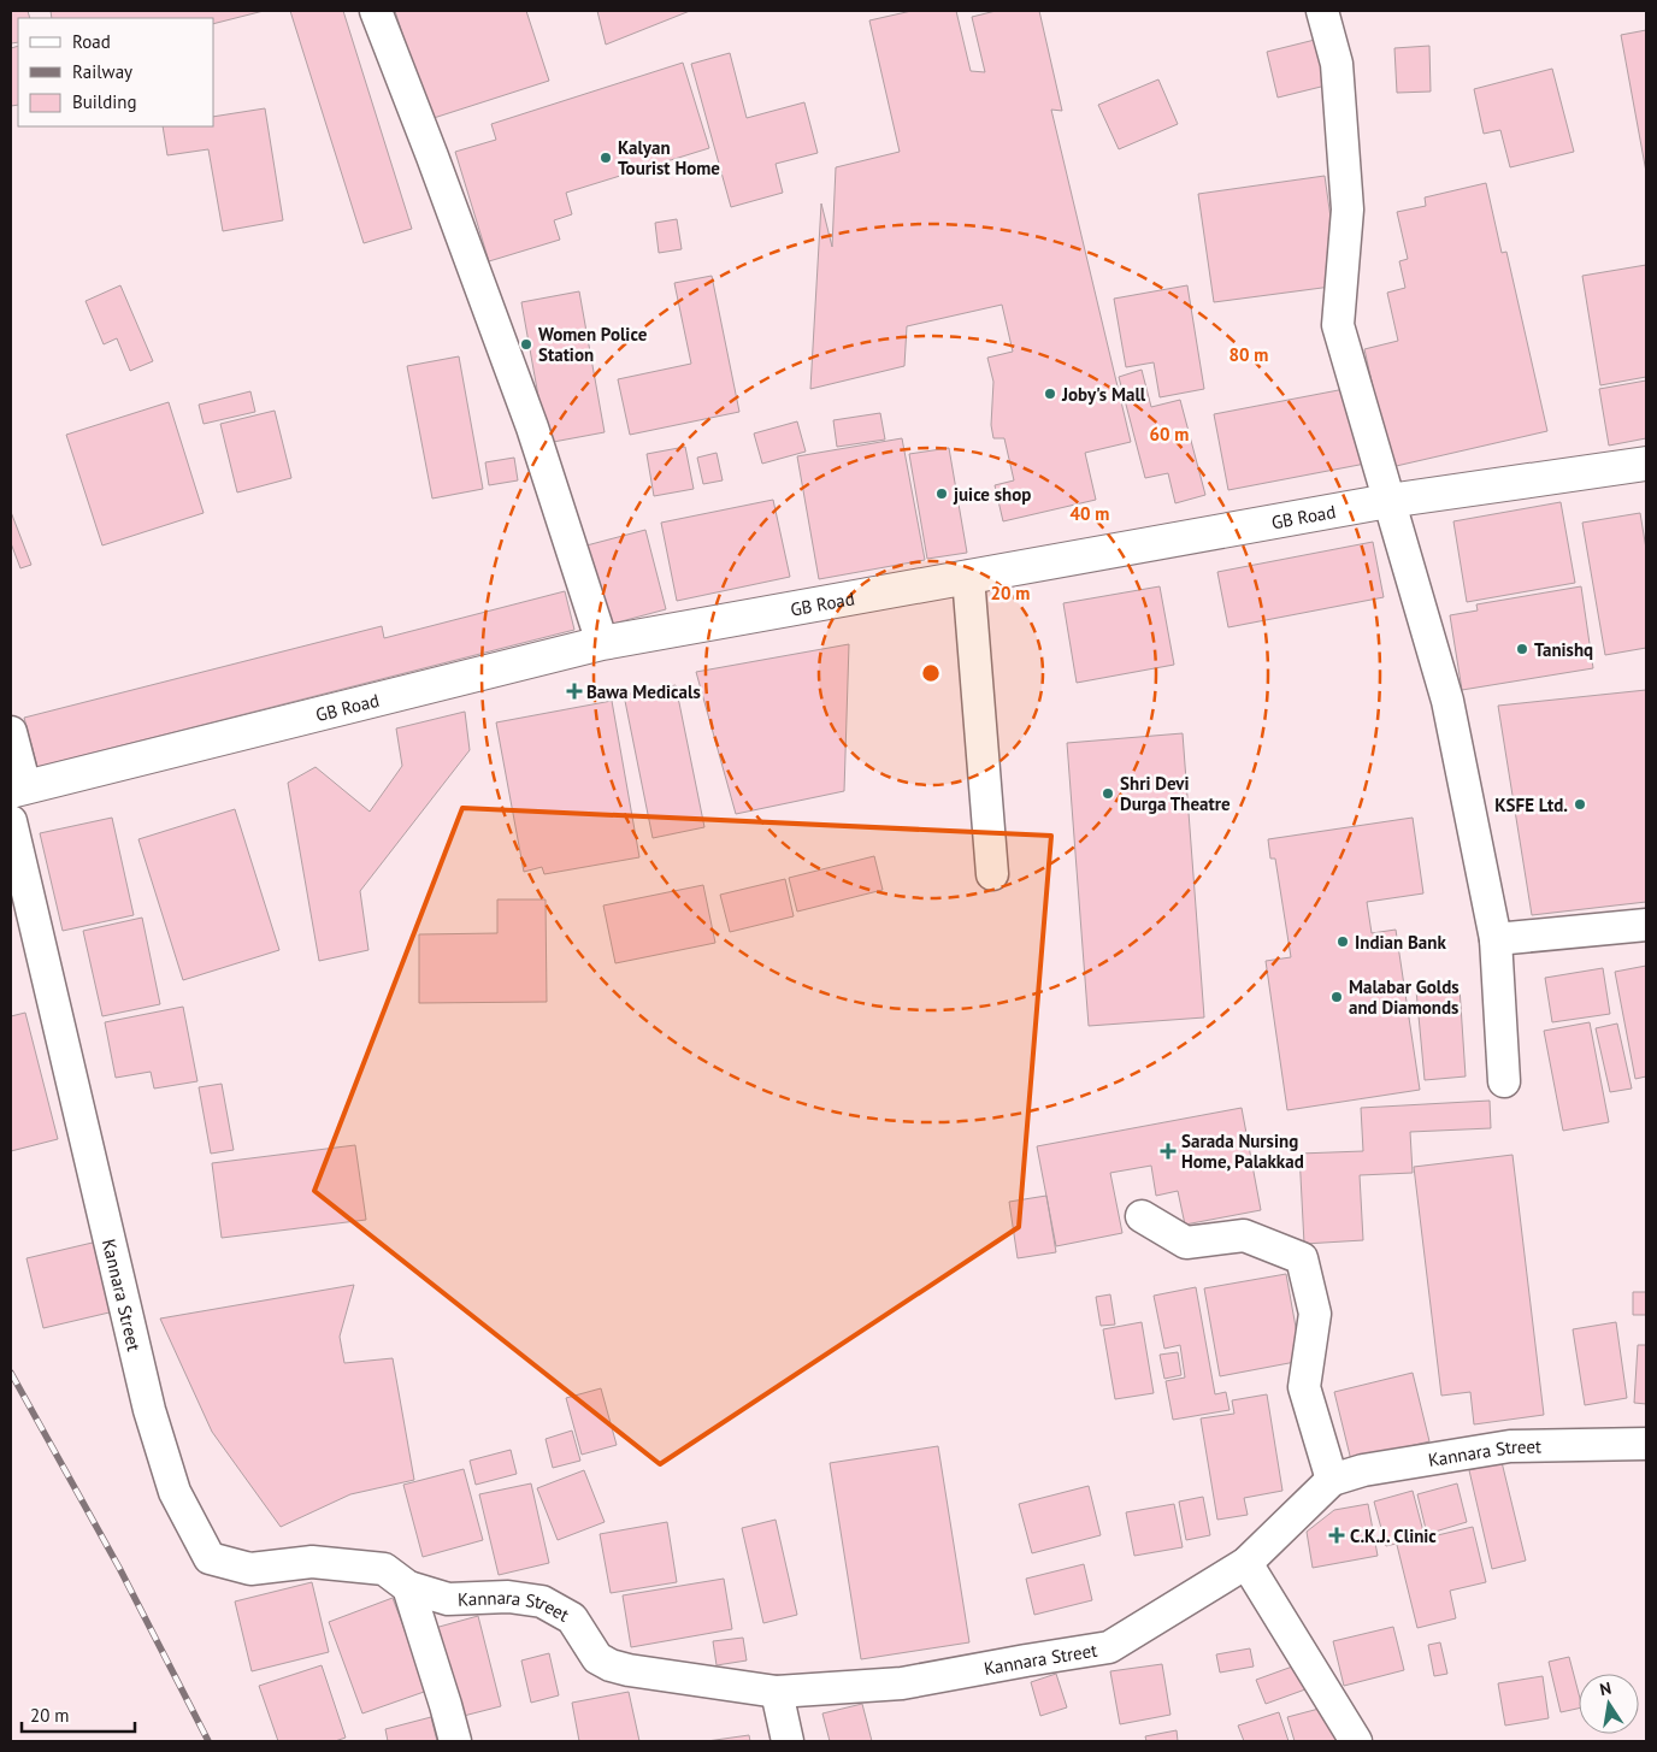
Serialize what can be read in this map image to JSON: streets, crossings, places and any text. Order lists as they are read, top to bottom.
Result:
{
  "streets": {
    "street": ["GB Road", "Kannara Street"]
  },
  "places": {
    "other": [
      "Kalyan Tourist Home",
      "Women Police Station",
      "Joby's Mall",
      "juice shop",
      "Tanishq",
      "Shri Devi Durga Theatre",
      "KSFE Ltd.",
      "Indian Bank",
      "Malabar Golds and Diamonds"
    ],
    "health": ["Bawa Medicals", "Sarada Nursing Home, Palakkad", "C.K.J. Clinic"]
  },
  "legend": ["Road", "Railway", "Building"],
  "scale_bar": "20 m",
  "north": "top",
  "rings": [
    "80 m",
    "60 m",
    "40 m",
    "20 m"
  ]
}
